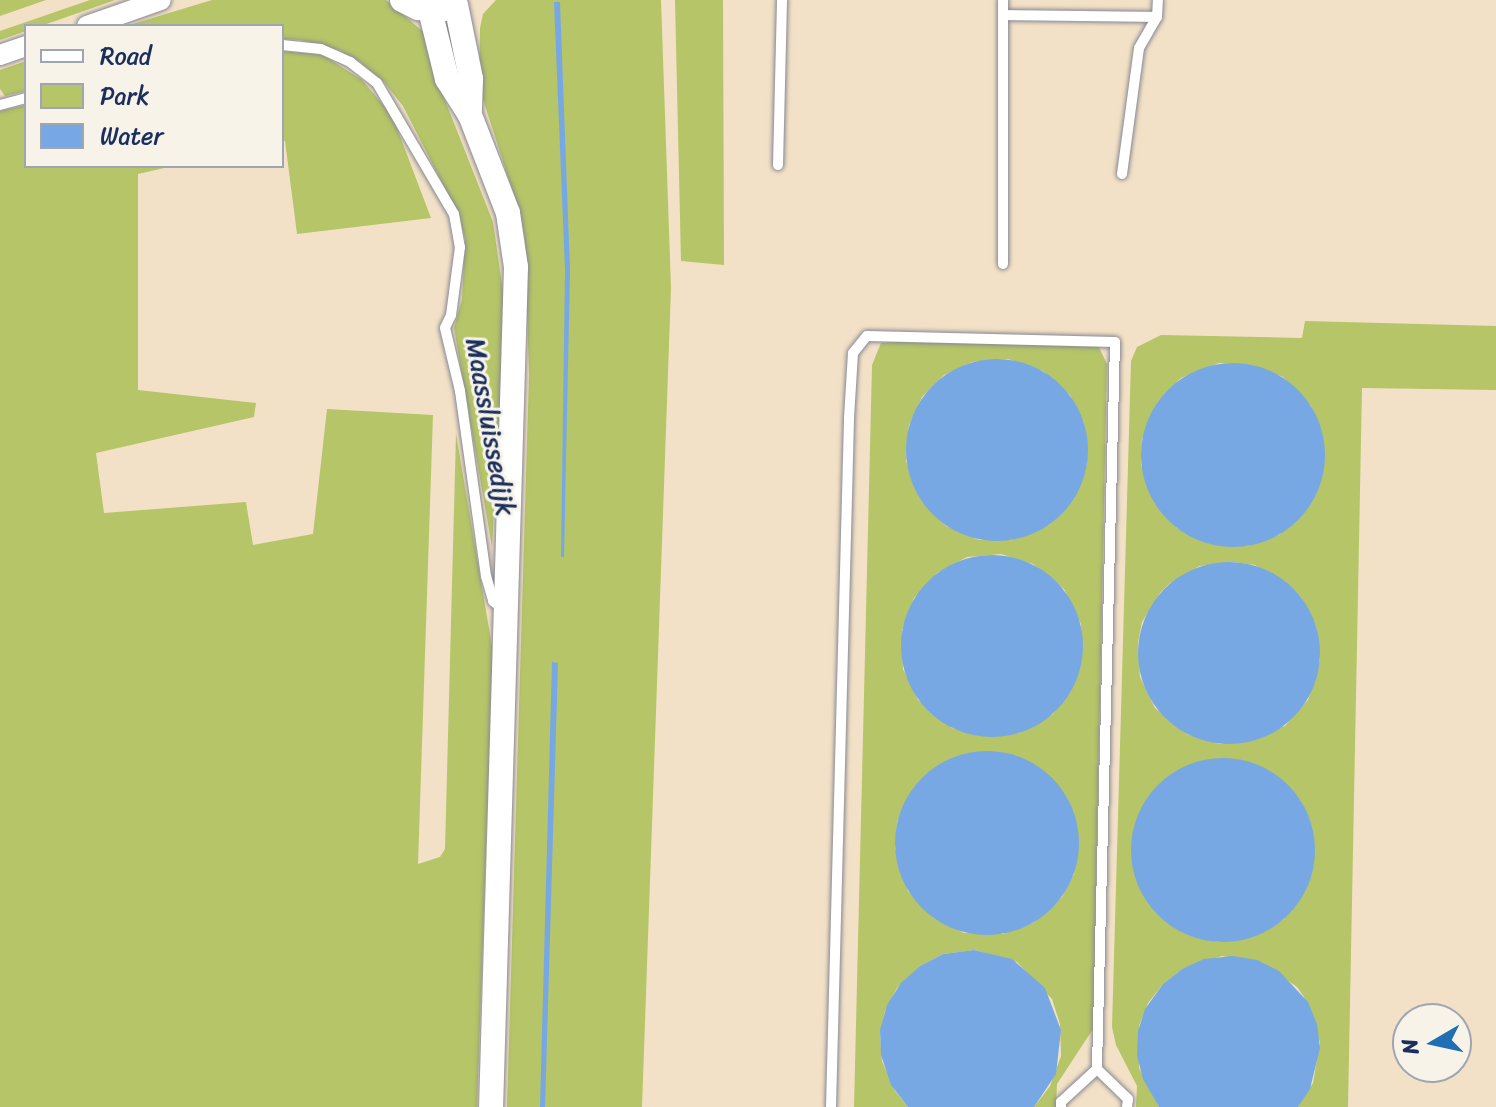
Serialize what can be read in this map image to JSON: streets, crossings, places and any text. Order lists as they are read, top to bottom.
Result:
{
  "streets": {
    "street": ["Maassluissedijk"]
  },
  "legend": ["Road", "Park", "Water"],
  "north": "left"
}
